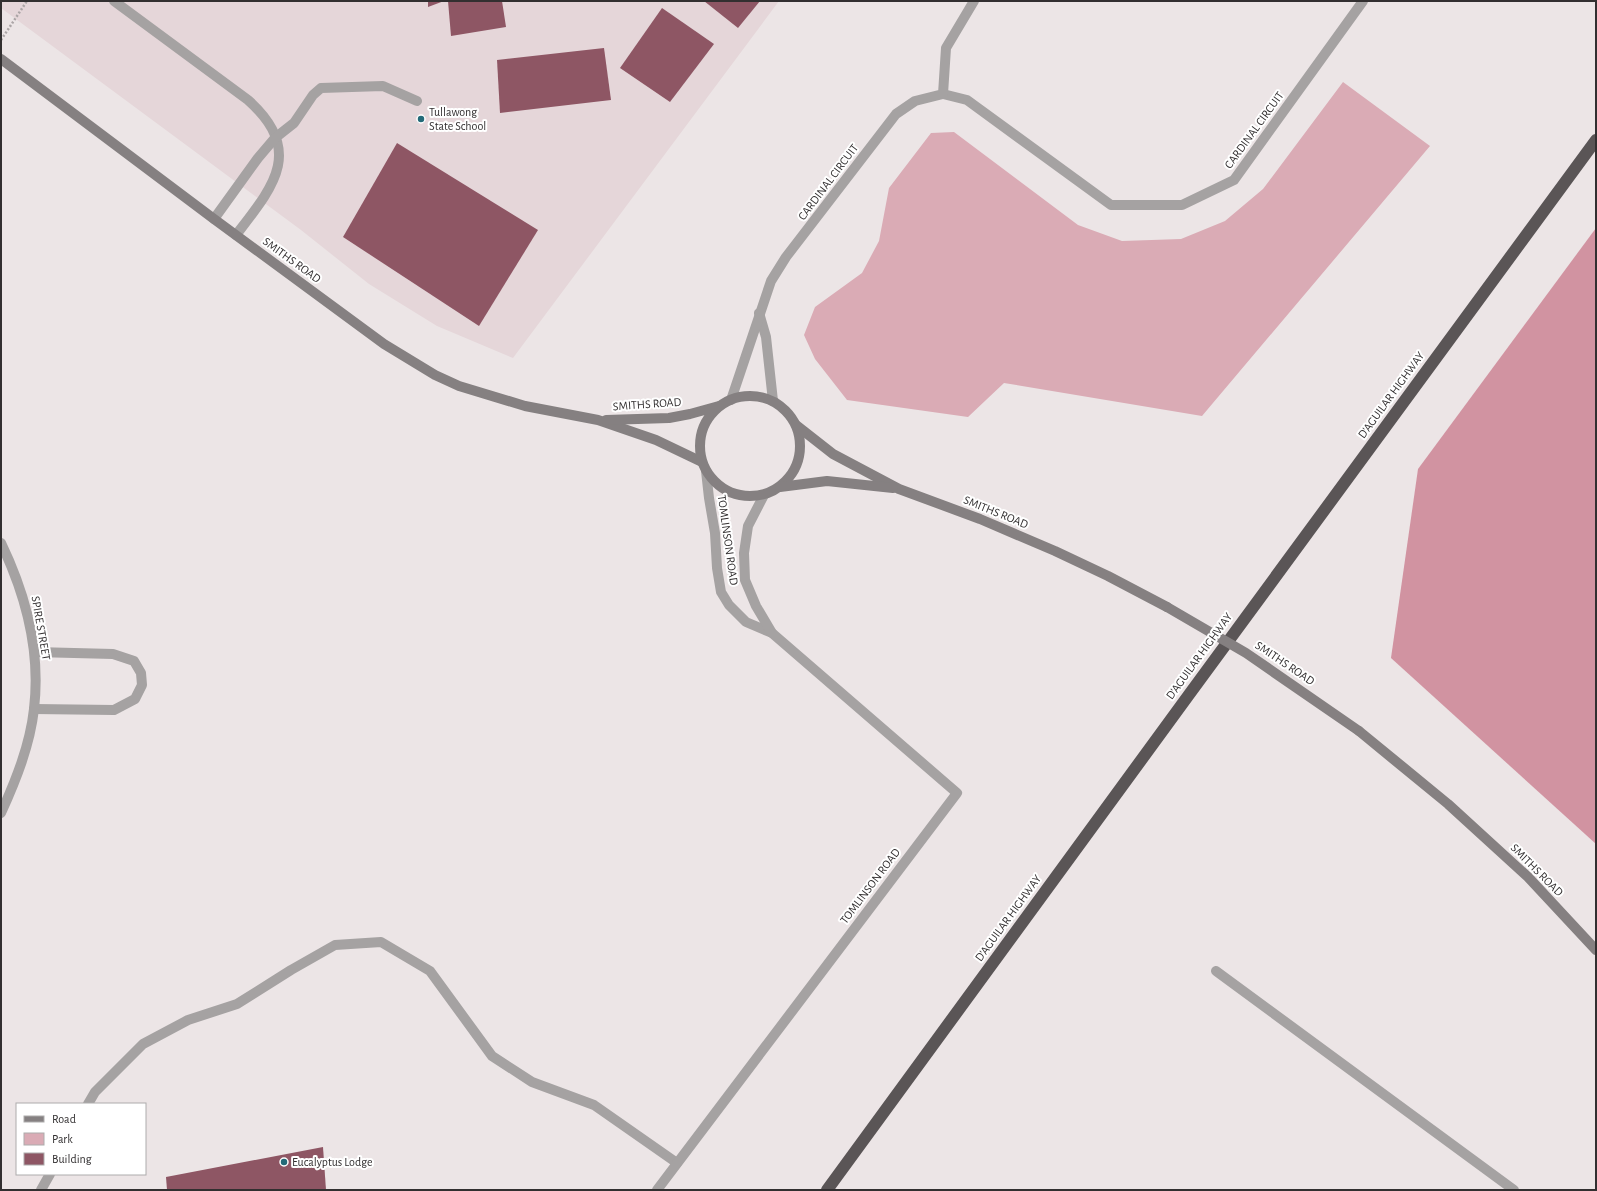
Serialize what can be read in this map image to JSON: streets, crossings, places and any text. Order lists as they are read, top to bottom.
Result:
{
  "streets": {
    "highway": ["D'AGUILAR HIGHWAY"],
    "main road": ["SMITHS ROAD"],
    "street": ["CARDINAL CIRCUIT", "TOMLINSON ROAD", "SPIRE STREET"]
  },
  "crossings": [
    ["CARDINAL CIRCUIT", "SMITHS ROAD"],
    ["CARDINAL CIRCUIT", "TOMLINSON ROAD"],
    ["SMITHS ROAD", "TOMLINSON ROAD"]
  ],
  "places": ["Tullawong State School", "Eucalyptus Lodge"],
  "legend": ["Road", "Park", "Building"]
}
